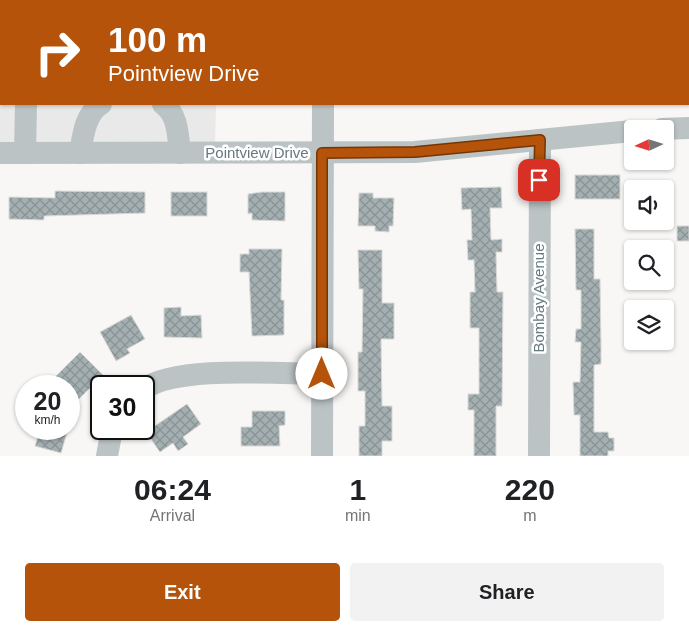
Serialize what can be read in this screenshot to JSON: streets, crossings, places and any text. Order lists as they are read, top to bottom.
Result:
{
  "streets": {
    "street": ["Pointview Drive", "Bombay Avenue"]
  },
  "crossings": [
    ["Pointview Drive", "Bombay Avenue"]
  ],
  "north": "left",
  "page": {
    "turn": ["100 m", "Pointview Drive"],
    "speed": "20 km/h",
    "limit": "30",
    "eta": [
      "06:24",
      "Arrival",
      "1",
      "min",
      "220",
      "m"
    ],
    "buttons": ["Exit", "Share"]
  }
}
